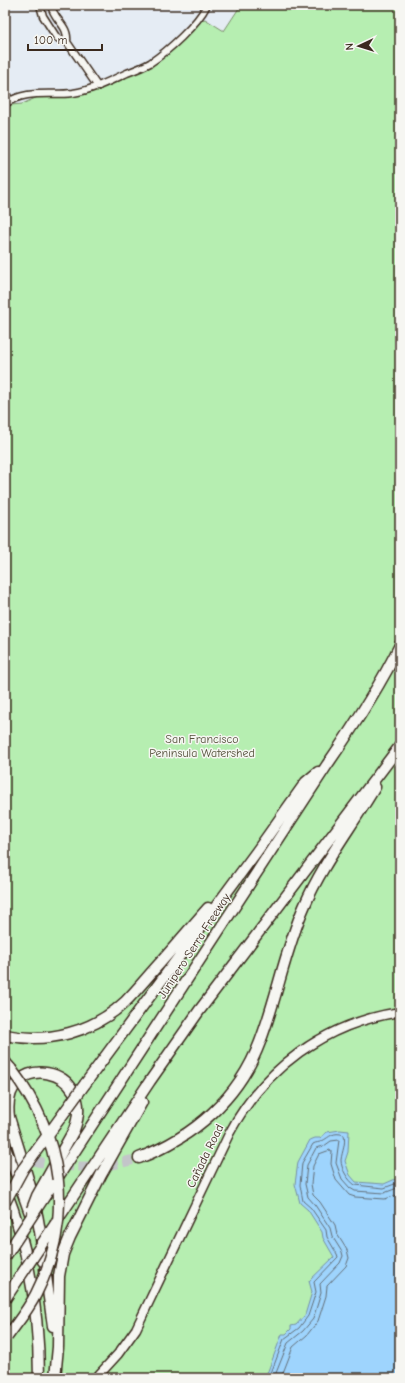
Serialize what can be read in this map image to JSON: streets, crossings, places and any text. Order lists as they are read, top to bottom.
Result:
{
  "streets": {
    "highway": ["Junipero Serra Freeway"],
    "main road": ["Cañada Road"]
  },
  "parks": ["San Francisco Peninsula Watershed"],
  "scale_bar": "100 m",
  "north": "left"
}
